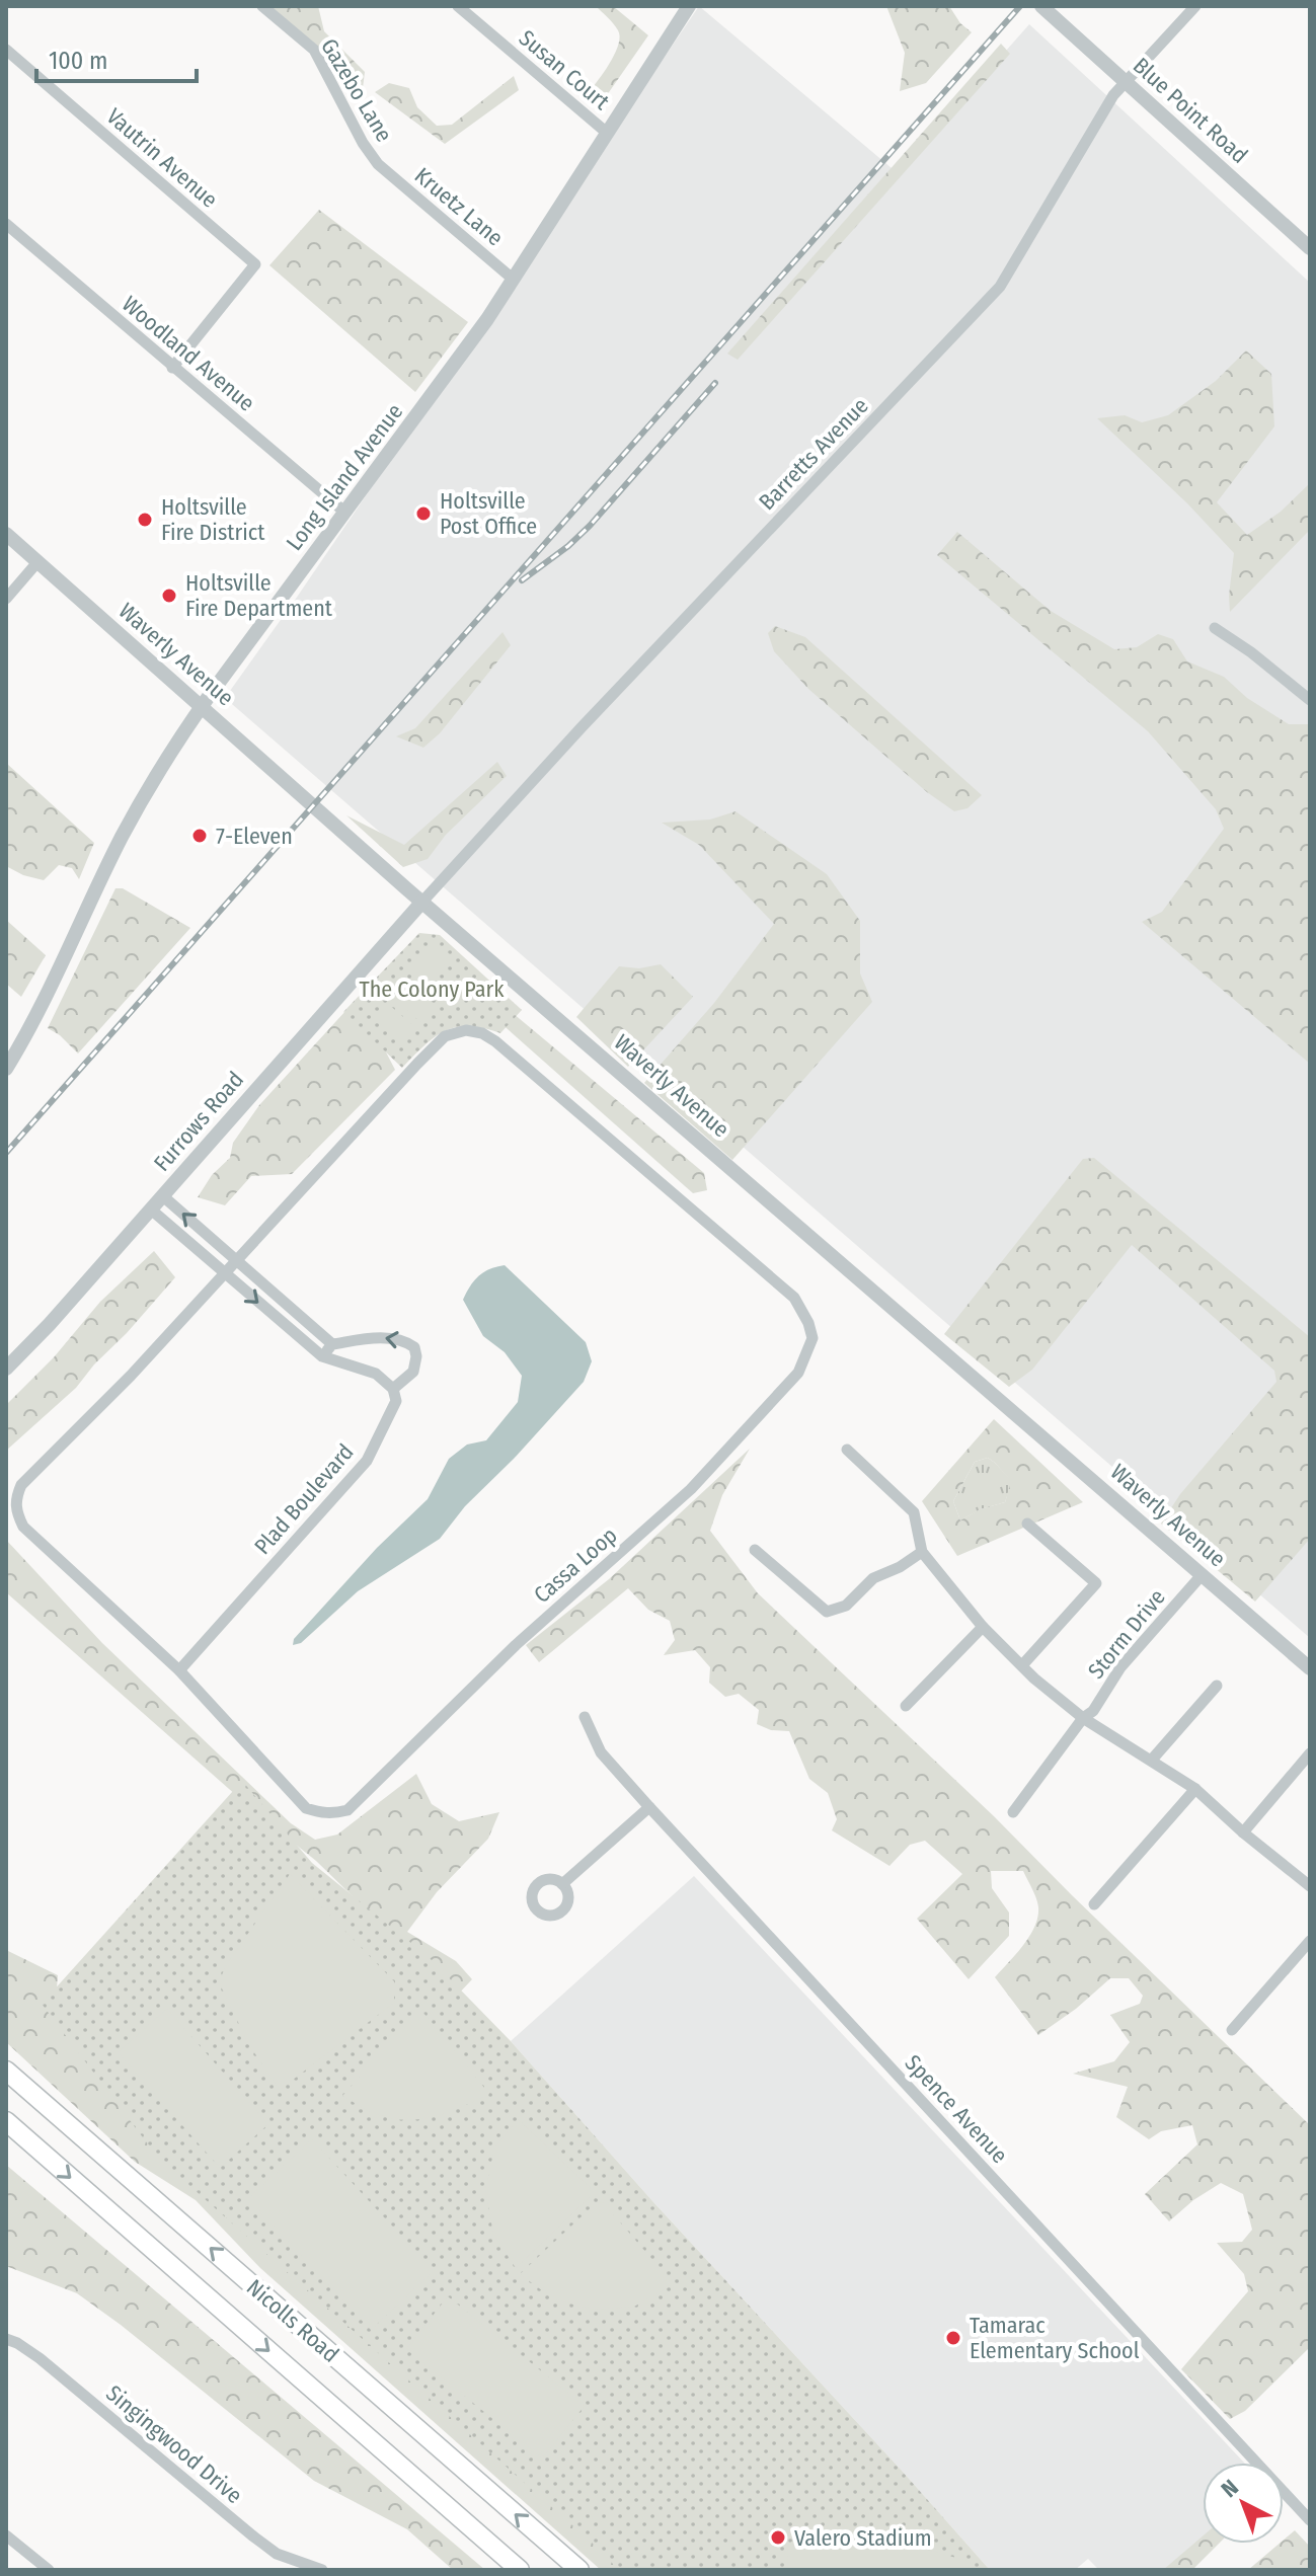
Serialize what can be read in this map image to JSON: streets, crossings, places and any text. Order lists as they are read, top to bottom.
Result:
{
  "streets": {
    "highway": ["Nicolls Road"],
    "street": [
      "Susan Court",
      "Gazebo Lane",
      "Blue Point Road",
      "Vautrin Avenue",
      "Kruetz Lane",
      "Woodland Avenue",
      "Barretts Avenue",
      "Long Island Avenue",
      "Waverly Avenue",
      "Furrows Road",
      "Plad Boulevard",
      "Cassa Loop",
      "Storm Drive",
      "Spence Avenue",
      "Singingwood Drive"
    ]
  },
  "crossings": [
    ["Susan Court", "Long Island Avenue"],
    ["Gazebo Lane", "Kruetz Lane"],
    ["Blue Point Road", "Barretts Avenue"],
    ["Vautrin Avenue", "Woodland Avenue"],
    ["Kruetz Lane", "Long Island Avenue"],
    ["Woodland Avenue", "Long Island Avenue"],
    ["Barretts Avenue", "Waverly Avenue"],
    ["Barretts Avenue", "Furrows Road"],
    ["Long Island Avenue", "Waverly Avenue"],
    ["Waverly Avenue", "Furrows Road"],
    ["Waverly Avenue", "Storm Drive"],
    ["Plad Boulevard", "Cassa Loop"]
  ],
  "parks": ["The Colony Park"],
  "places": [
    "Holtsville Post Office",
    "Holtsville Fire District",
    "Holtsville Fire Department",
    "7-Eleven",
    "Tamarac Elementary School",
    "Valero Stadium"
  ],
  "scale_bar": "100 m",
  "north": "top left"
}
